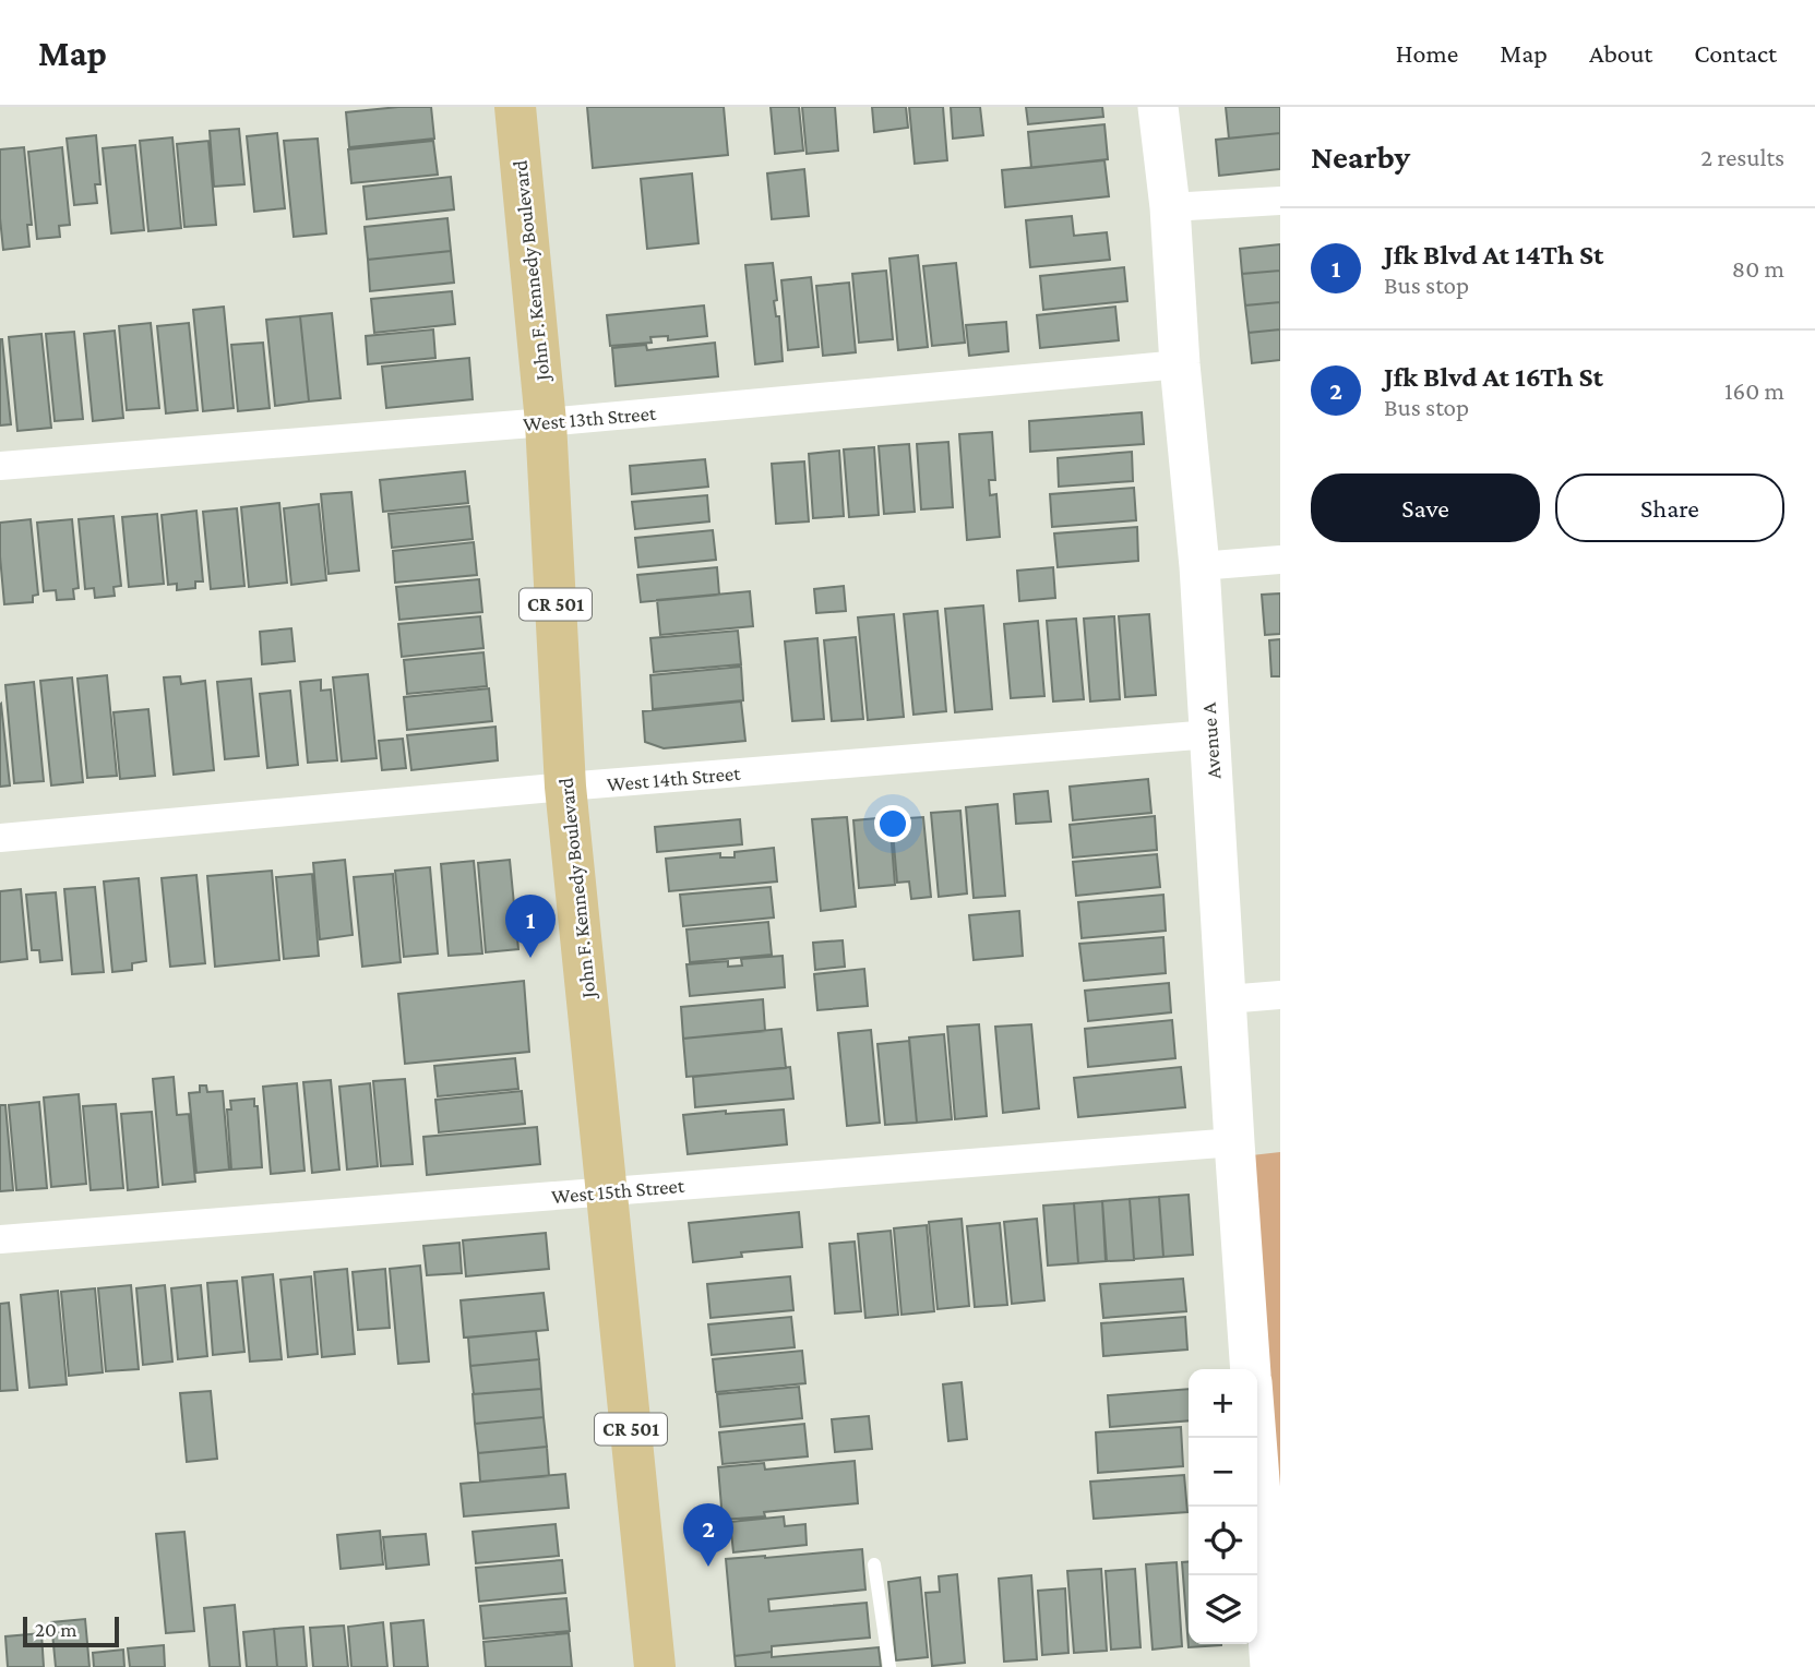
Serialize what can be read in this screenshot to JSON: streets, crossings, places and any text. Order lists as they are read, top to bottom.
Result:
{
  "streets": {
    "main road": ["John F. Kennedy Boulevard", "CR 501"],
    "street": [
      "West 13th Street",
      "Avenue A",
      "West 14th Street",
      "West 15th Street"
    ]
  },
  "crossings": [
    ["John F. Kennedy Boulevard", "West 13th Street"],
    ["John F. Kennedy Boulevard", "West 14th Street"],
    ["John F. Kennedy Boulevard", "West 15th Street"],
    ["West 13th Street", "Avenue A"],
    ["Avenue A", "West 14th Street"],
    ["Avenue A", "West 15th Street"]
  ],
  "scale_bar": "20 m",
  "page": {
    "header": "Map",
    "nav": [
      "Home",
      "Map",
      "About",
      "Contact"
    ],
    "heading": ["Nearby", "2 results"],
    "list": [
      {
        "mark": "1",
        "name": "Jfk Blvd At 14Th St",
        "note": "Bus stop",
        "value": "80 m"
      },
      {
        "mark": "2",
        "name": "Jfk Blvd At 16Th St",
        "note": "Bus stop",
        "value": "160 m"
      }
    ],
    "buttons": ["Save", "Share"],
    "pins": ["1", "2"],
    "map_buttons": ["+", "−"],
    "scale": "20 m"
  }
}
